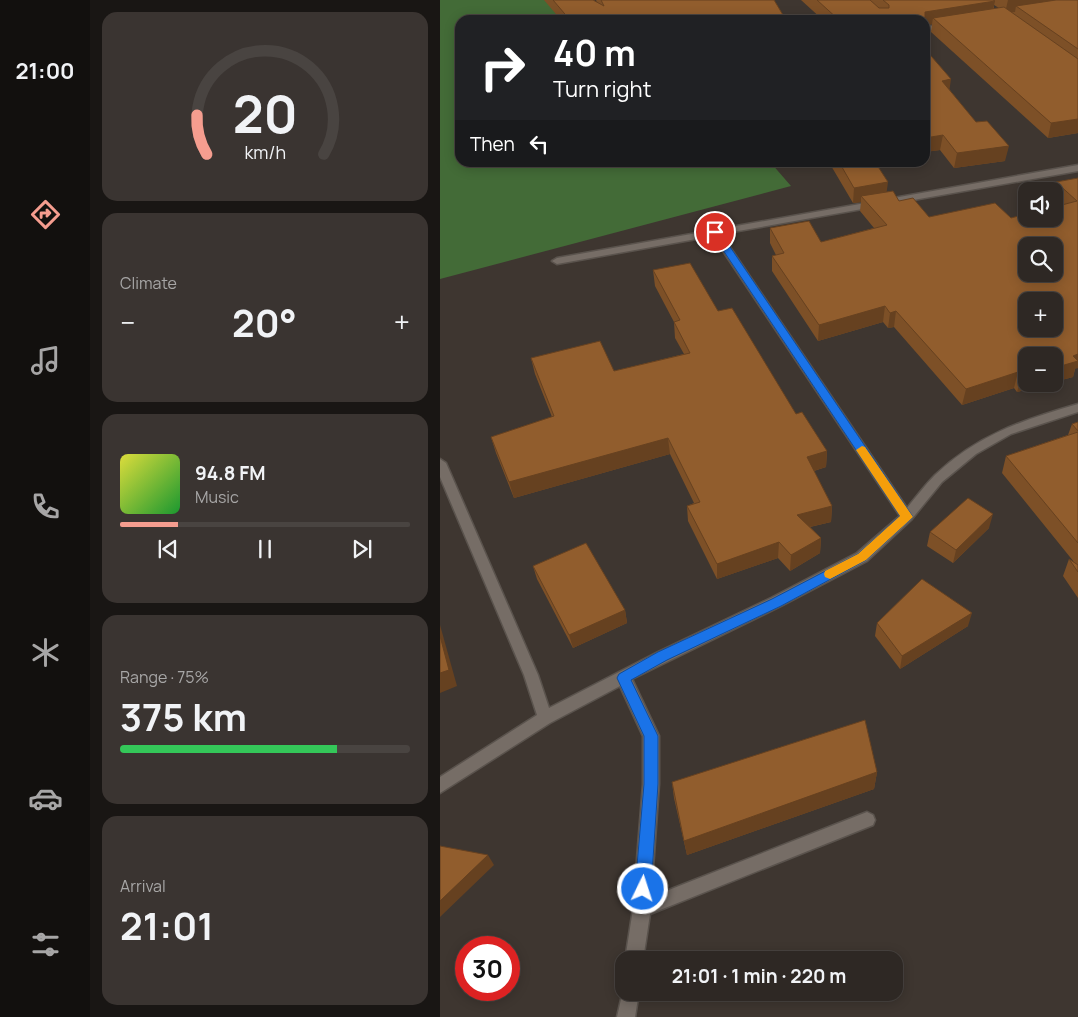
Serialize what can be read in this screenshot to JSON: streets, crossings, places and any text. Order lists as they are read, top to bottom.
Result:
{
  "page": {
    "tabs": "21:00",
    "turn": ["40 m", "Turn right"],
    "then": "Then",
    "map_buttons": ["+", "−"],
    "tile": [
      "Climate",
      ["Range · 75%", "375 km"],
      ["Arrival", "21:01"]
    ],
    "heat": ["−", "20°", "+"],
    "song": ["94.8 FM", "Music"],
    "limit": "30",
    "trip": "21:01 · 1 min · 220 m",
    "gauge": ["20", "km/h"]
  }
}
